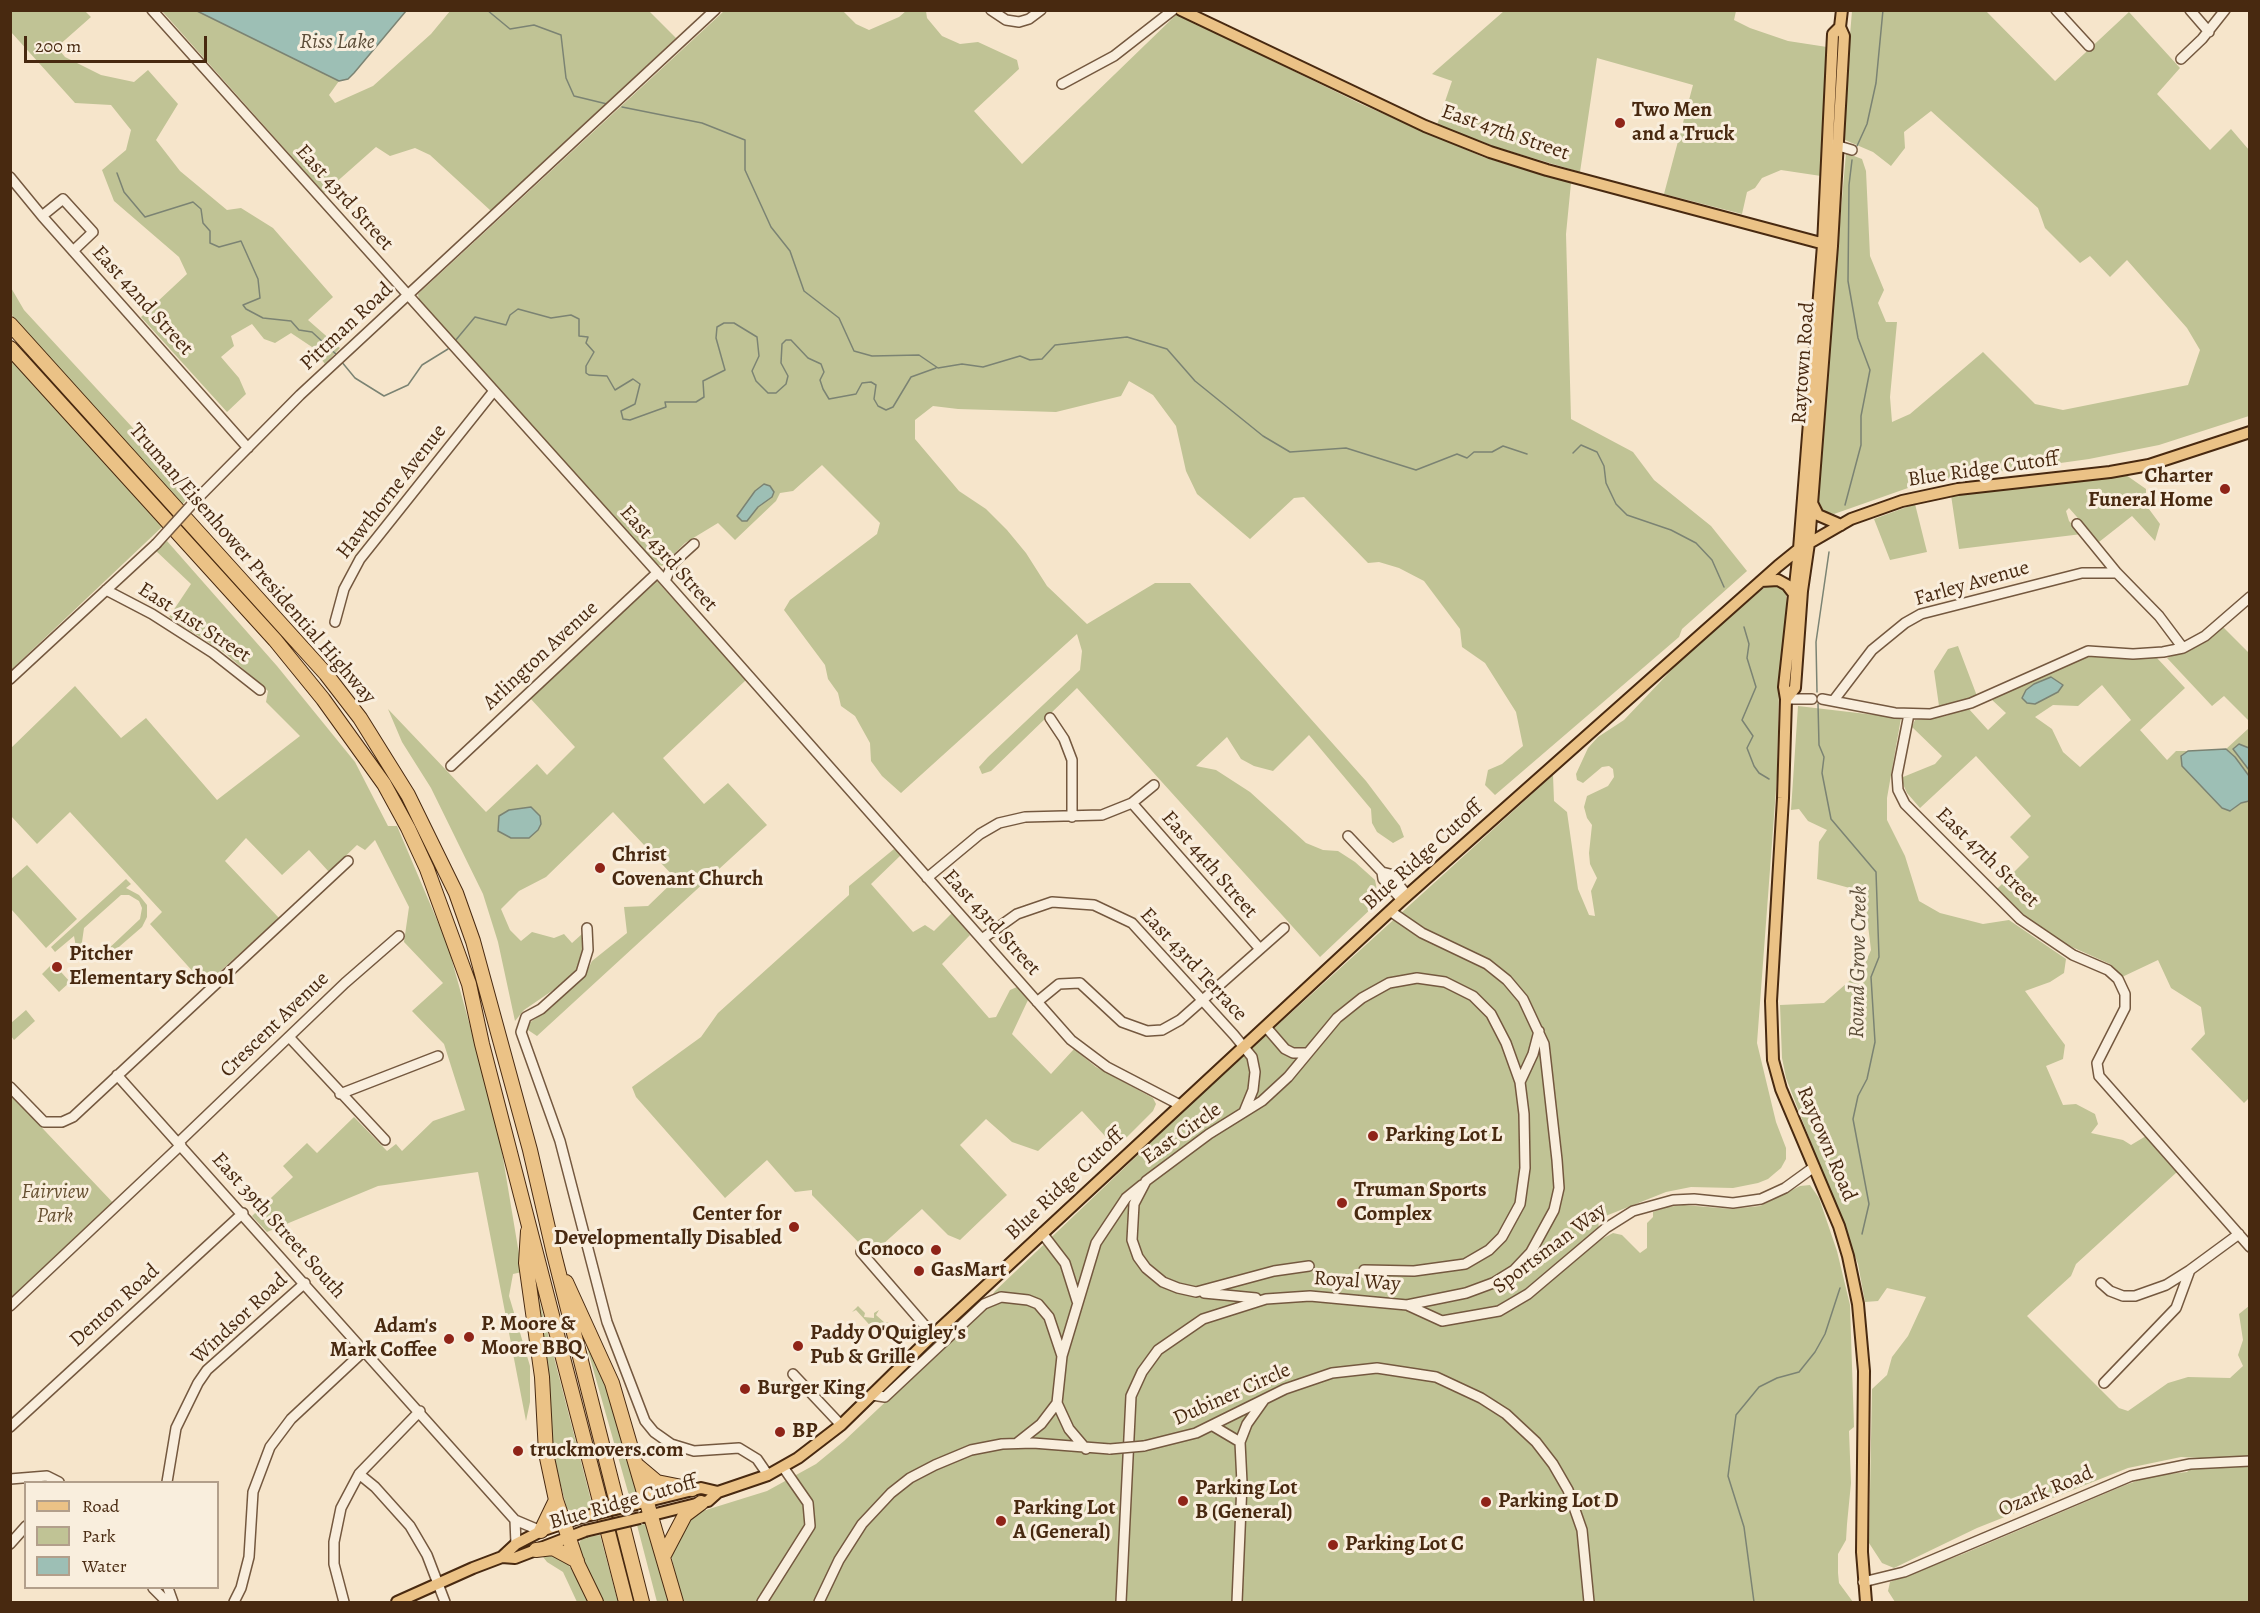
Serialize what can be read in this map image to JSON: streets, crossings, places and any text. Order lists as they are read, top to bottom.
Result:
{
  "streets": {
    "highway": ["Truman/Eisenhower Presidential Highway"],
    "main road": ["East 47th Street", "Raytown Road", "Blue Ridge Cutoff"],
    "street": [
      "East 43rd Street",
      "East 42nd Street",
      "Pittman Road",
      "Hawthorne Avenue",
      "Farley Avenue",
      "East 41st Street",
      "Arlington Avenue",
      "East 44th Street",
      "East 43rd Terrace",
      "Crescent Avenue",
      "East Circle",
      "East 39th Street South",
      "Sportsman Way",
      "Royal Way",
      "Denton Road",
      "Windsor Road",
      "Dubiner Circle",
      "Ozark Road"
    ]
  },
  "crossings": [
    ["East 47th Street", "Raytown Road"],
    ["East 43rd Street", "Pittman Road"],
    ["East 43rd Street", "Blue Ridge Cutoff"],
    ["East 43rd Street", "Hawthorne Avenue"],
    ["East 43rd Street", "Arlington Avenue"],
    ["East 43rd Street", "East 43rd Terrace"],
    ["East 42nd Street", "Pittman Road"],
    ["Pittman Road", "East 41st Street"],
    ["Raytown Road", "Blue Ridge Cutoff"],
    ["Raytown Road", "Sportsman Way"],
    ["Raytown Road", "Ozark Road"],
    ["Blue Ridge Cutoff", "East 43rd Terrace"],
    ["Blue Ridge Cutoff", "East Circle"],
    ["Blue Ridge Cutoff", "East 39th Street South"],
    ["Blue Ridge Cutoff", "Royal Way"],
    ["East 43rd Terrace", "East Circle"],
    ["Crescent Avenue", "East 39th Street South"],
    ["East Circle", "Royal Way"],
    ["East 39th Street South", "Denton Road"],
    ["East 39th Street South", "Windsor Road"],
    ["Sportsman Way", "Royal Way"]
  ],
  "water": ["Riss Lake", "Round Grove Creek"],
  "parks": ["Fairview Park"],
  "places": [
    "Two Men and a Truck",
    "Charter Funeral Home",
    "Christ Covenant Church",
    "Pitcher Elementary School",
    "Parking Lot L",
    "Truman Sports Complex",
    "Center for Developmentally Disabled",
    "Conoco",
    "GasMart",
    "P. Moore & Moore BBQ",
    "Adam's Mark Coffee",
    "Paddy O'Quigley's Pub & Grille",
    "Burger King",
    "BP",
    "truckmovers.com",
    "Parking Lot B (General)",
    "Parking Lot D",
    "Parking Lot A (General)",
    "Parking Lot C"
  ],
  "legend": ["Road", "Park", "Water"],
  "scale_bar": "200 m"
}
